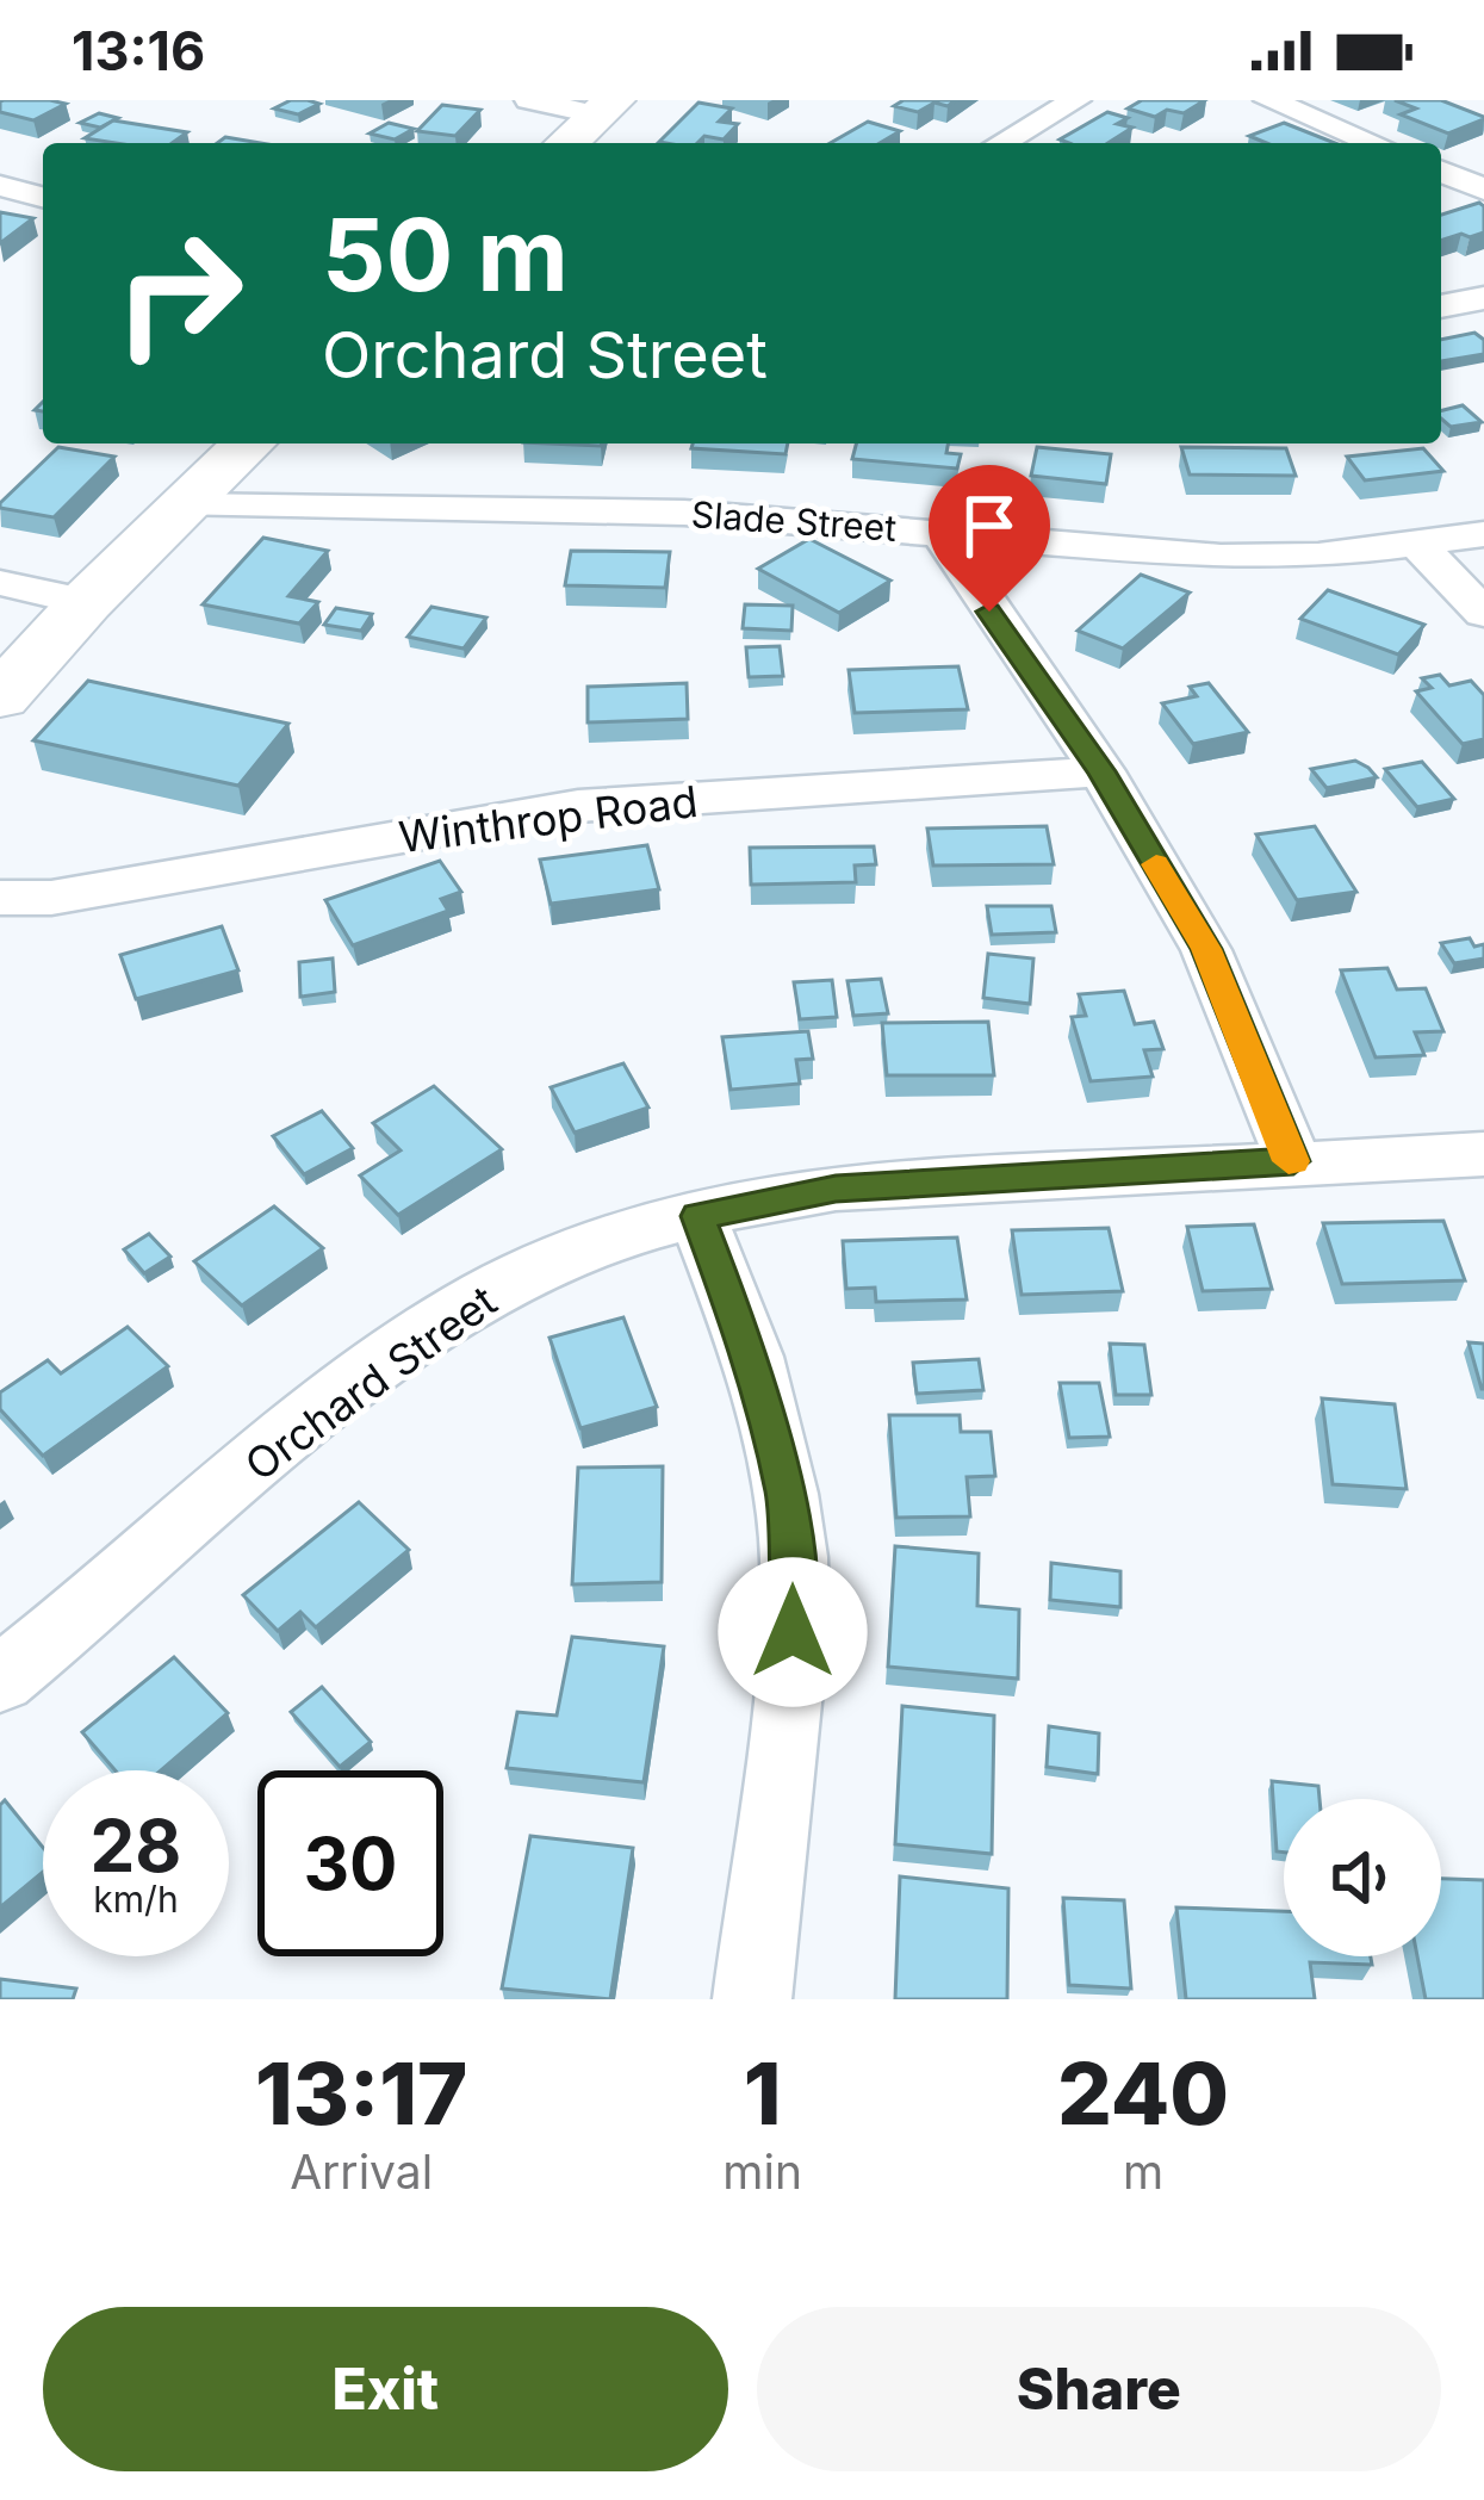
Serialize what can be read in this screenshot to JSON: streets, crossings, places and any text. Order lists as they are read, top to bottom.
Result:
{
  "streets": {
    "street": ["Slade Street", "Winthrop Road", "Orchard Street"]
  },
  "page": {
    "status": "13:16",
    "turn": ["50 m", "Orchard Street"],
    "speed": "28 km/h",
    "limit": "30",
    "eta": [
      "13:17",
      "Arrival",
      "1",
      "min",
      "240",
      "m"
    ],
    "buttons": ["Exit", "Share"]
  }
}
